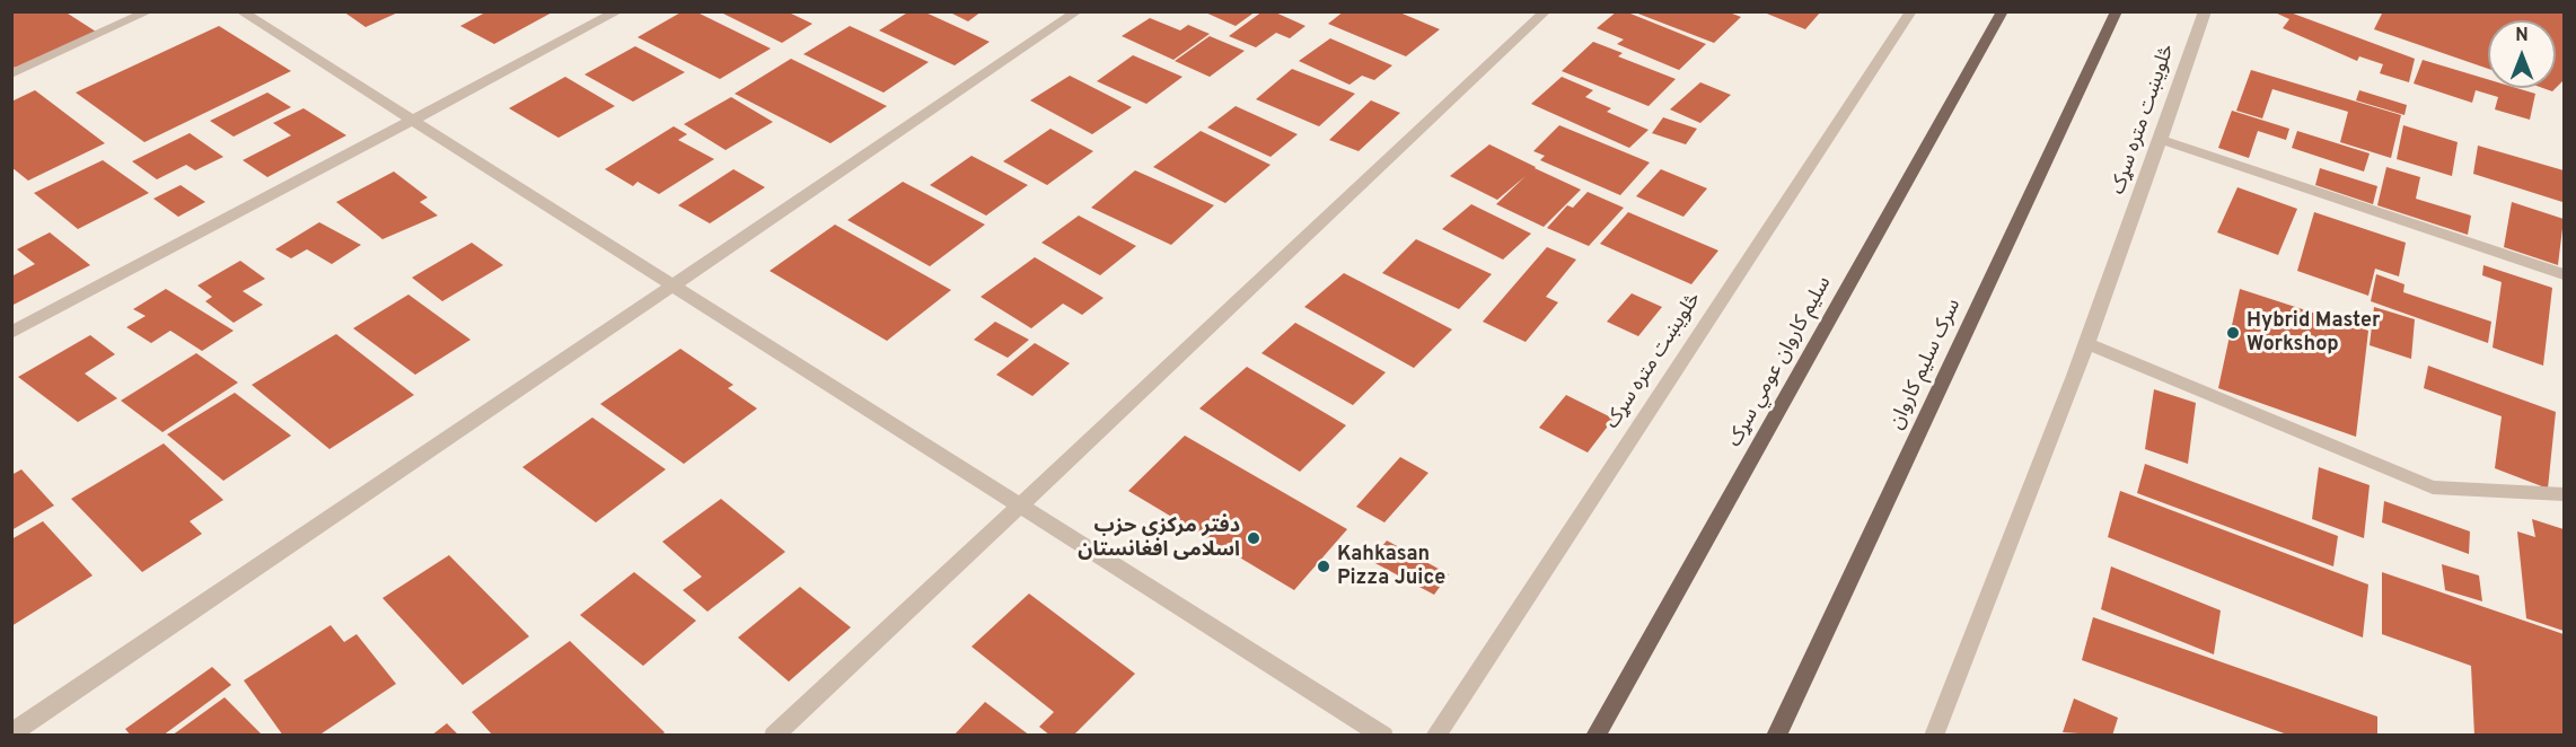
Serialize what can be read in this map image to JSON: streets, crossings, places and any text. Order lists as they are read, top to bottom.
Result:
{
  "streets": {
    "main road": ["سلیم کاروان عومي سړک", "سرک سلیم کاروان"],
    "street": ["څلویښت متره سړک"]
  },
  "places": ["Hybrid Master Workshop", "دفتر مرکزی حزب اسلامی افغانستان", "Kahkasan Pizza Juice"],
  "north": "top"
}
